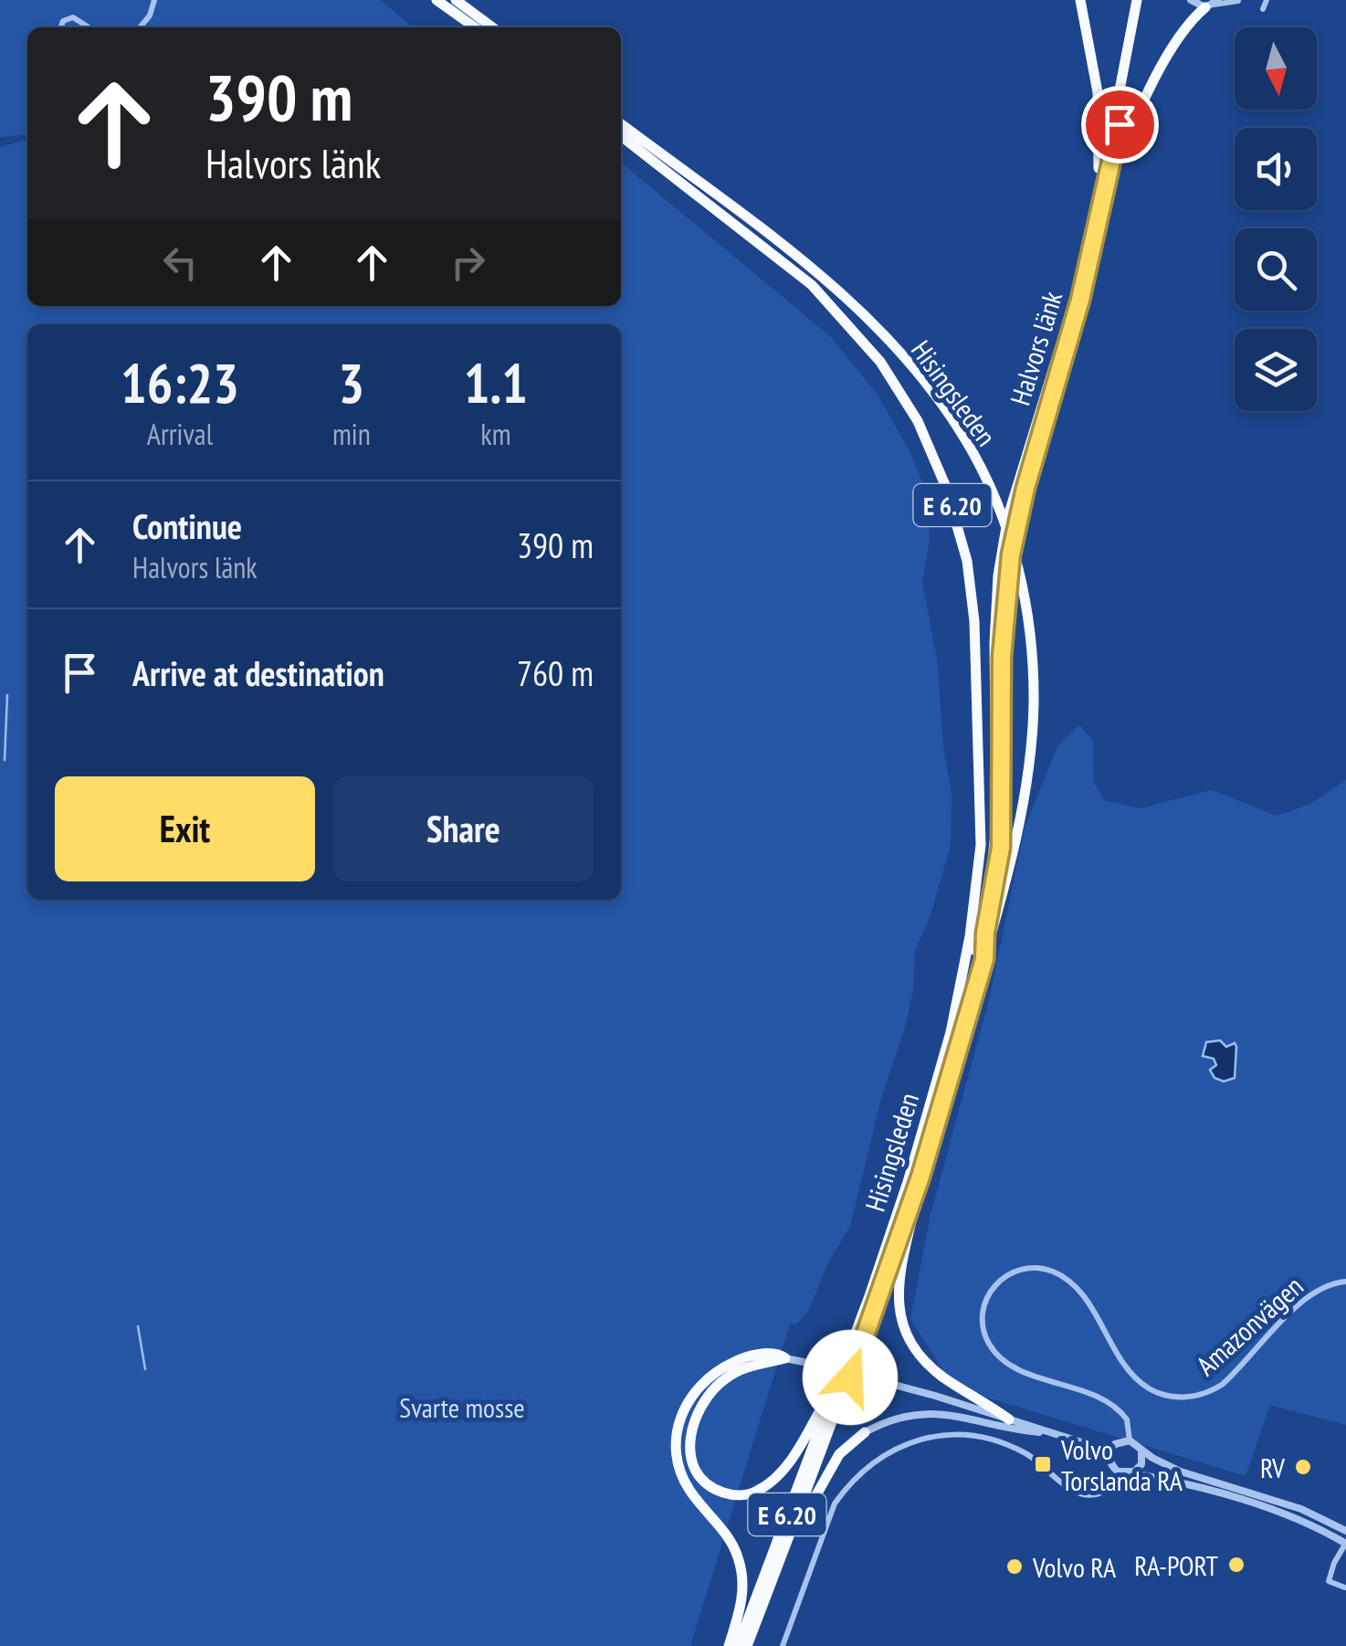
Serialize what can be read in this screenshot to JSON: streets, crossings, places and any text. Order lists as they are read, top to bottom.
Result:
{
  "streets": {
    "highway": ["Halvors länk", "Hisingsleden", "E 6.20"],
    "street": ["Amazonvägen"]
  },
  "crossings": [
    ["Halvors länk", "Hisingsleden"],
    ["Hisingsleden", "E 6.20"]
  ],
  "parks": ["Svarte mosse"],
  "places": {
    "transit": ["Volvo Torslanda RA"],
    "other": ["RV", "RA-PORT", "Volvo RA"]
  },
  "north": "bottom",
  "page": {
    "turn": ["390 m", "Halvors länk"],
    "eta": [
      "16:23",
      "Arrival",
      "3",
      "min",
      "1.1",
      "km"
    ],
    "list": [
      {
        "name": "Continue",
        "note": "Halvors länk",
        "value": "390 m"
      },
      {
        "name": "Arrive at destination",
        "value": "760 m"
      }
    ],
    "buttons": ["Exit", "Share"]
  }
}
